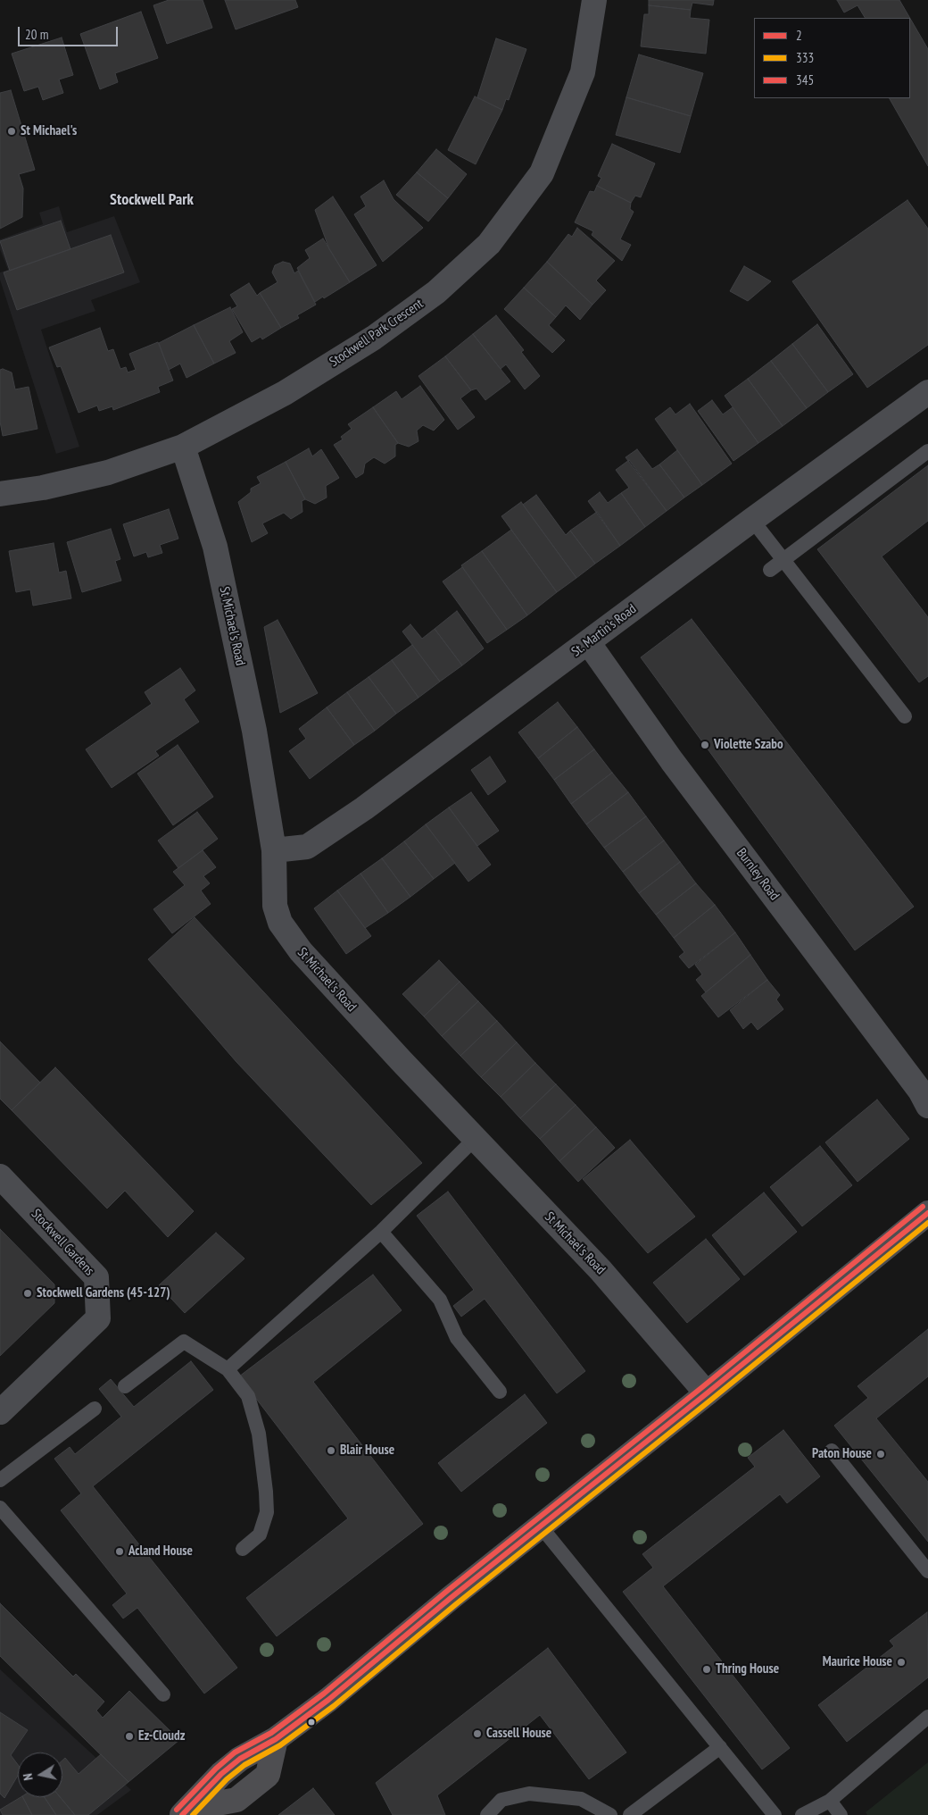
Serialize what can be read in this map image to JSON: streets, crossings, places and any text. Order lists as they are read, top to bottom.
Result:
{
  "streets": {
    "street": [
      "Stockwell Park Crescent",
      "St Michael's Road",
      "St. Martin's Road",
      "Burnley Road",
      "Stockwell Gardens"
    ]
  },
  "crossings": [
    ["Stockwell Park Crescent", "St Michael's Road"],
    ["St Michael's Road", "St. Martin's Road"],
    ["St. Martin's Road", "Burnley Road"]
  ],
  "districts": ["Stockwell Park"],
  "places": [
    "St Michael's",
    "Violette Szabo",
    "Stockwell Gardens (45-127)",
    "Blair House",
    "Paton House",
    "Acland House",
    "Maurice House",
    "Thring House",
    "Cassell House",
    "Ez-Cloudz"
  ],
  "lines": ["transit line 345", "transit line 2", "transit line 333"],
  "legend": ["2", "333", "345"],
  "scale_bar": "20 m",
  "north": "left"
}
